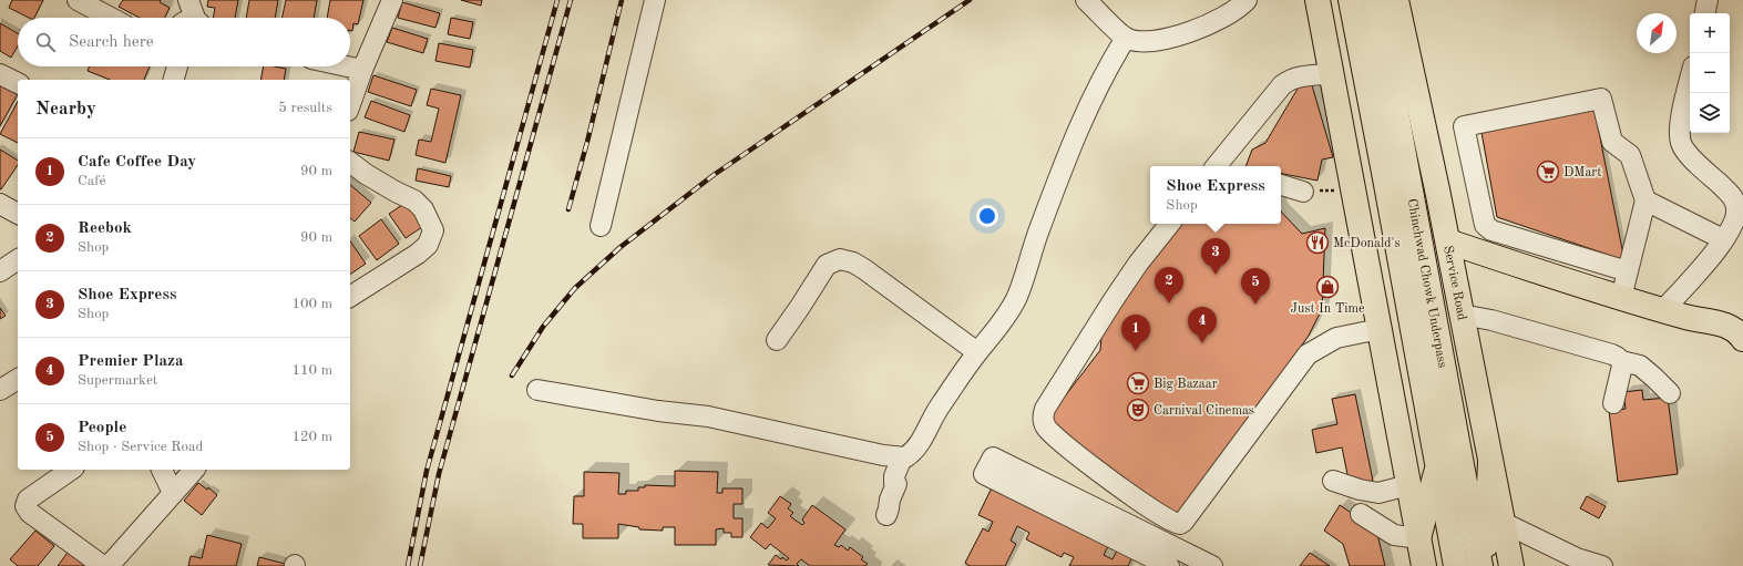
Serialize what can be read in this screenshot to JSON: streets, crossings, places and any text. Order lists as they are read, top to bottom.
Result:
{
  "streets": {
    "main road": ["Chinchwad Chowk Underpass", "Service Road"]
  },
  "places": {
    "supermarket": ["DMart", "Big Bazaar"],
    "restaurant": ["McDonald's"],
    "shop": ["Just In Time"],
    "theatre": ["Carnival Cinemas"]
  },
  "north": "top right",
  "page": {
    "map_buttons": ["+", "−"],
    "search": "Search here",
    "heading": ["Nearby", "5 results"],
    "list": [
      {
        "mark": "1",
        "name": "Cafe Coffee Day",
        "note": "Café",
        "value": "90 m"
      },
      {
        "mark": "2",
        "name": "Reebok",
        "note": "Shop",
        "value": "90 m"
      },
      {
        "mark": "3",
        "name": "Shoe Express",
        "note": "Shop",
        "value": "100 m"
      },
      {
        "mark": "4",
        "name": "Premier Plaza",
        "note": "Supermarket",
        "value": "110 m"
      },
      {
        "mark": "5",
        "name": "People",
        "note": "Shop · Service Road",
        "value": "120 m"
      }
    ],
    "popup": ["Shoe Express", "Shop"],
    "pins": [
      "3",
      "2",
      "5",
      "4",
      "1"
    ]
  }
}
